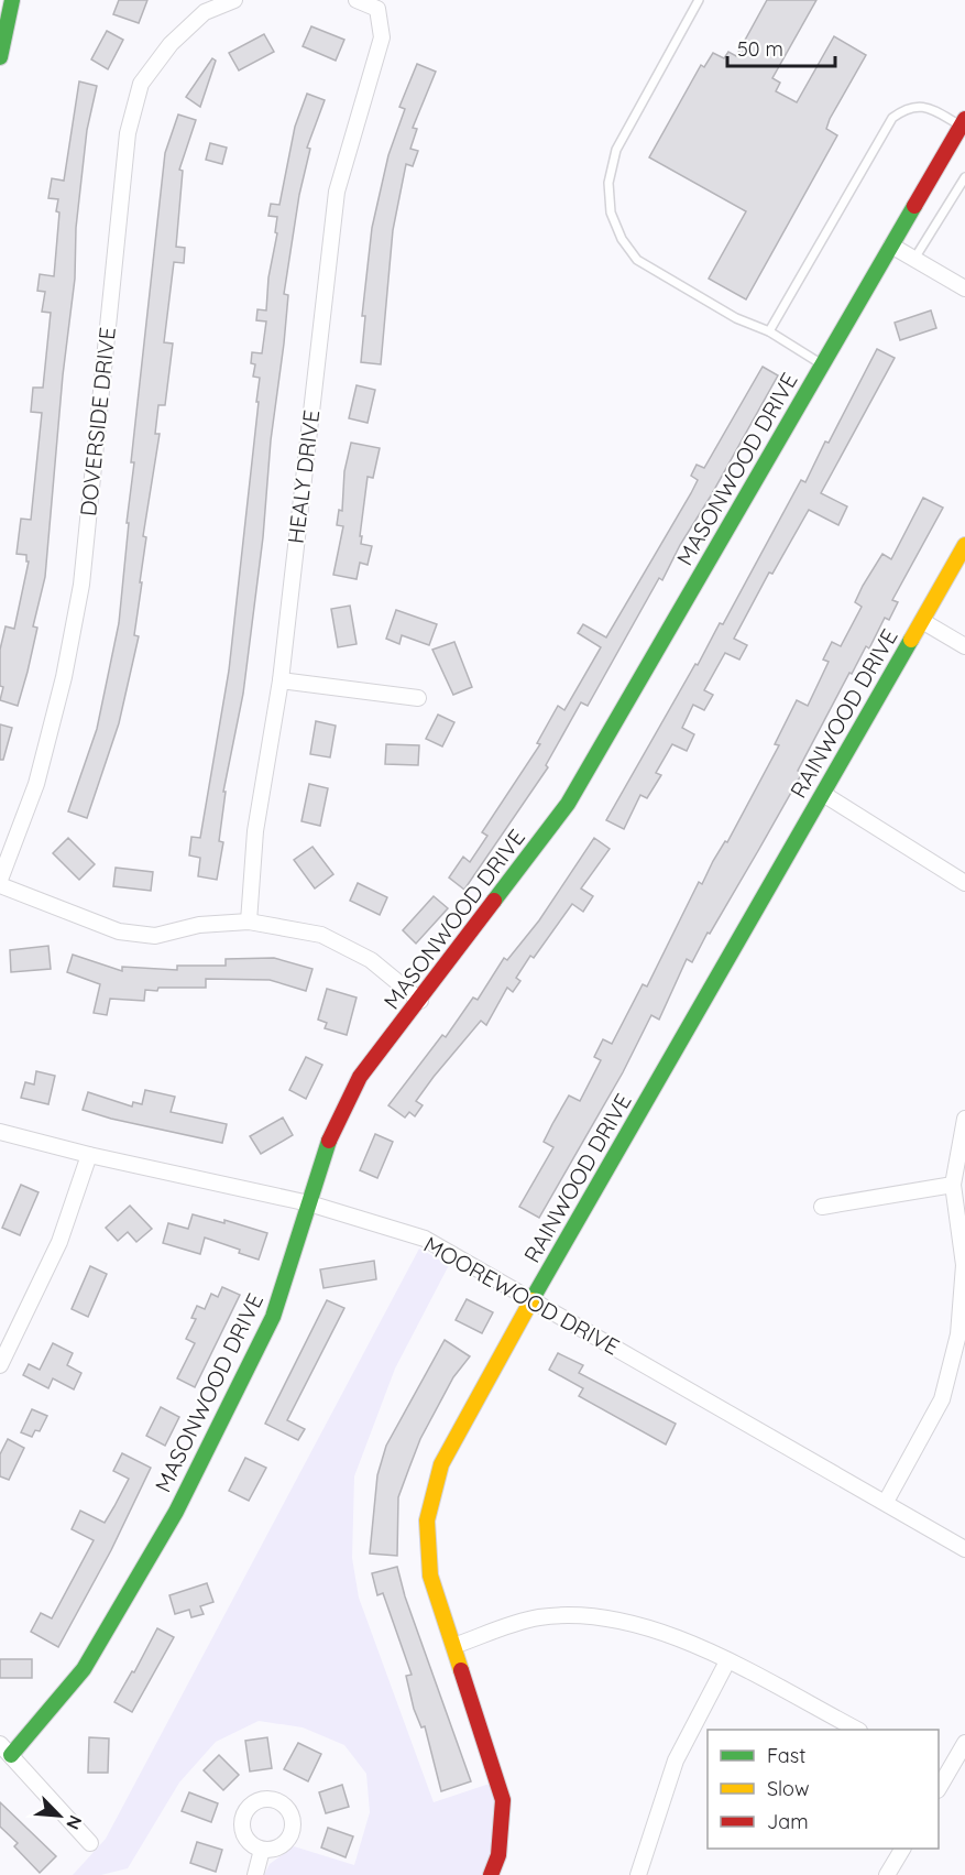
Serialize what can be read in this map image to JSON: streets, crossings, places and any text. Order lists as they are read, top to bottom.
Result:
{
  "streets": {
    "main road": ["MASONWOOD DRIVE", "RAINWOOD DRIVE"],
    "street": ["DOVERSIDE DRIVE", "HEALY DRIVE", "MOOREWOOD DRIVE"]
  },
  "crossings": [
    ["MASONWOOD DRIVE", "MOOREWOOD DRIVE"],
    ["RAINWOOD DRIVE", "MOOREWOOD DRIVE"]
  ],
  "legend": ["Fast", "Slow", "Jam"],
  "scale_bar": "50 m",
  "north": "bottom right"
}
